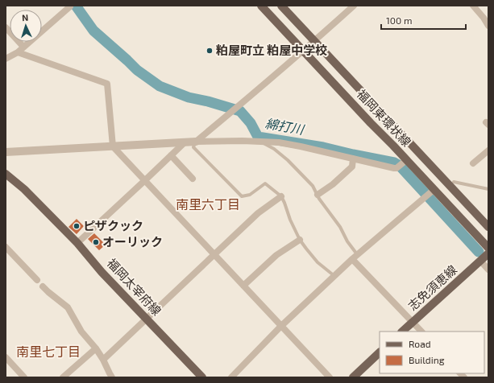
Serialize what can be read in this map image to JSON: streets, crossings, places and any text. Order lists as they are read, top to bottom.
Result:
{
  "streets": {
    "main road": ["福岡東環状線", "福岡太宰府線", "志免須恵線"]
  },
  "crossings": [
    ["福岡東環状線", "志免須恵線"]
  ],
  "districts": ["南里六丁目", "南里七丁目"],
  "water": ["綿打川"],
  "places": ["粕屋町立 粕屋中学校", "ピザクック", "オーリック"],
  "legend": ["Road", "Building"],
  "scale_bar": "100 m",
  "north": "top"
}
